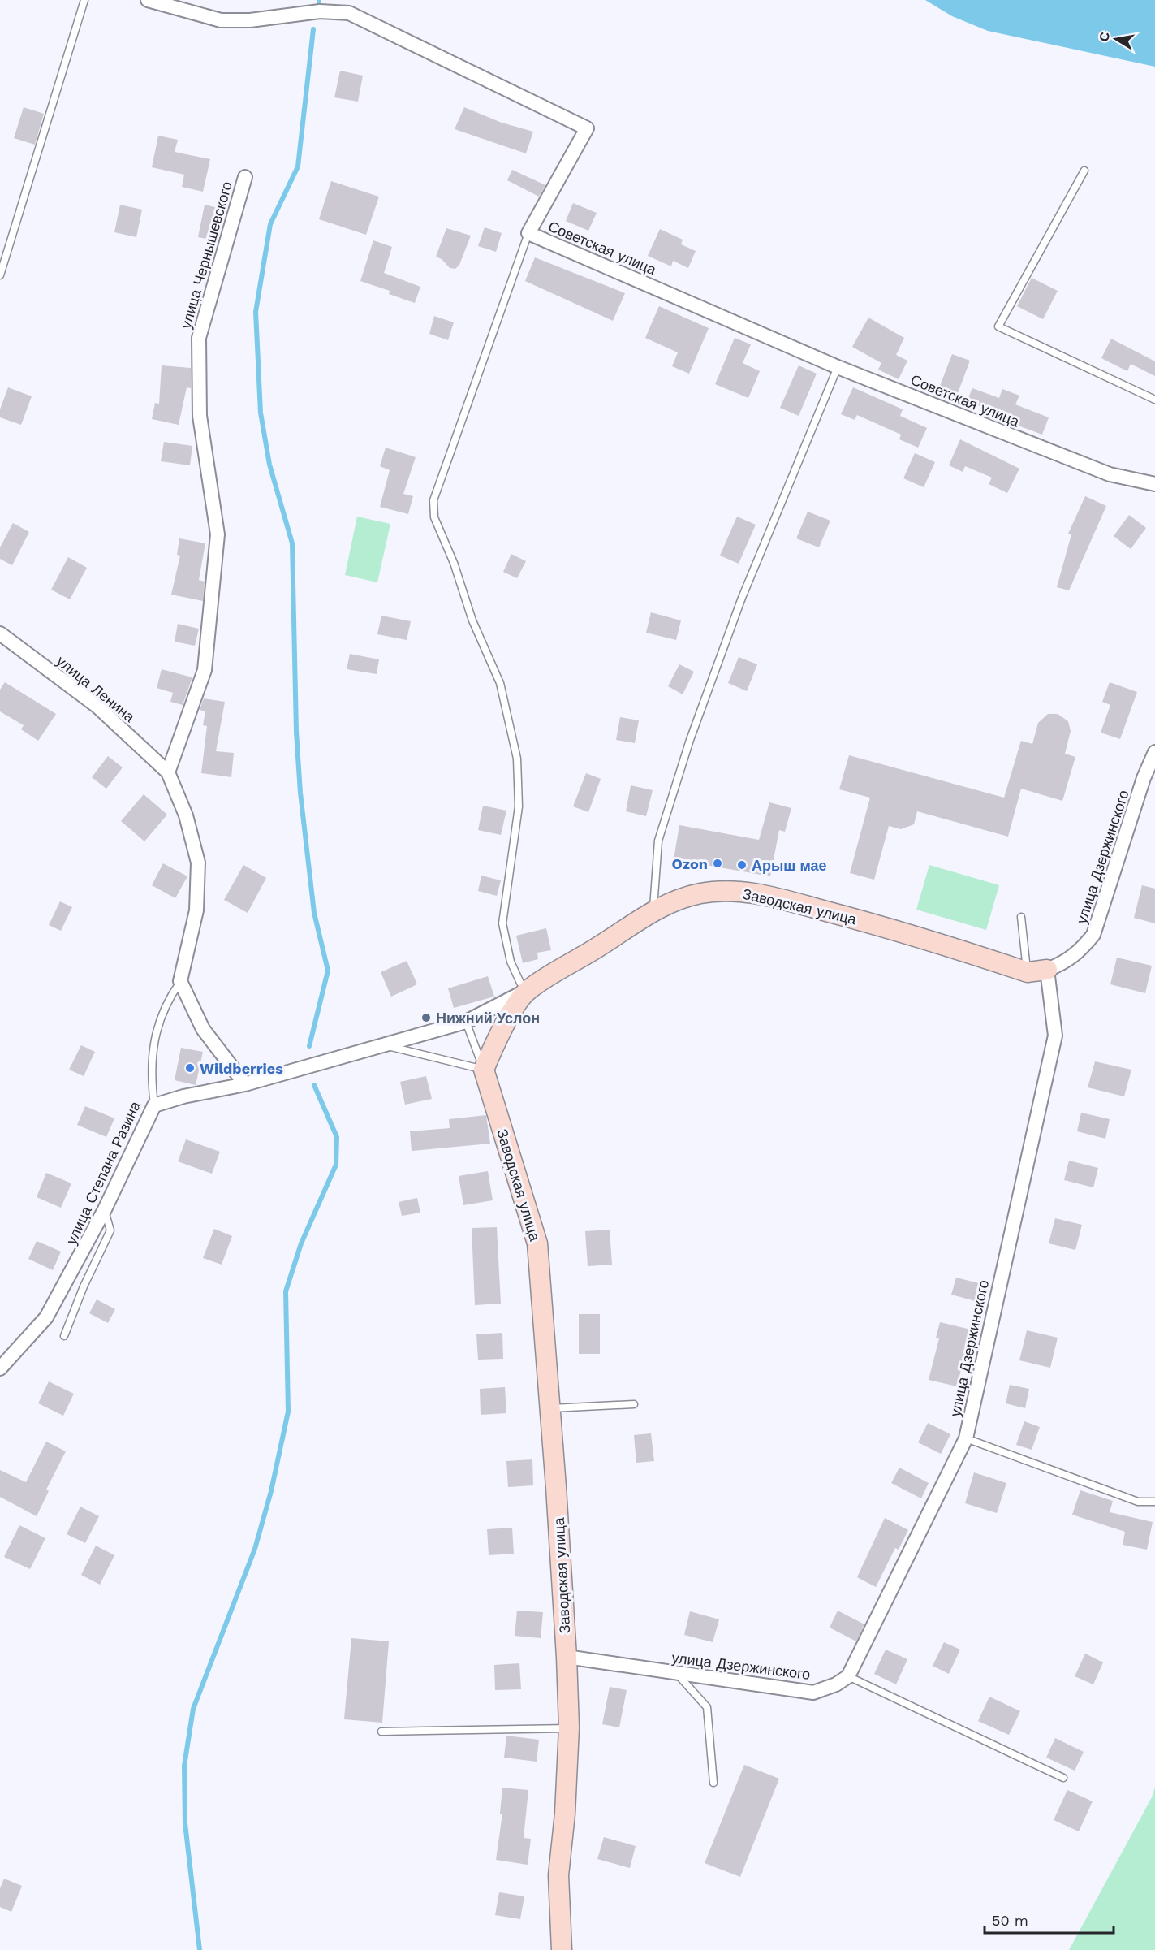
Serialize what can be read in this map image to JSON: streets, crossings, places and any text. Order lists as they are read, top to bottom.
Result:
{
  "streets": {
    "street": [
      "Советская улица",
      "улица Чернышевского",
      "улица Ленина",
      "улица Дзержинского",
      "Заводская улица",
      "улица Степана Разина"
    ]
  },
  "crossings": [
    ["улица Чернышевского", "улица Ленина"],
    ["улица Чернышевского", "улица Степана Разина"],
    ["улица Ленина", "улица Степана Разина"],
    ["улица Дзержинского", "Заводская улица"]
  ],
  "places": [
    "Ozon",
    "Арыш мае",
    "Нижний Услон",
    "Wildberries"
  ],
  "scale_bar": "50 m",
  "north": "left"
}
